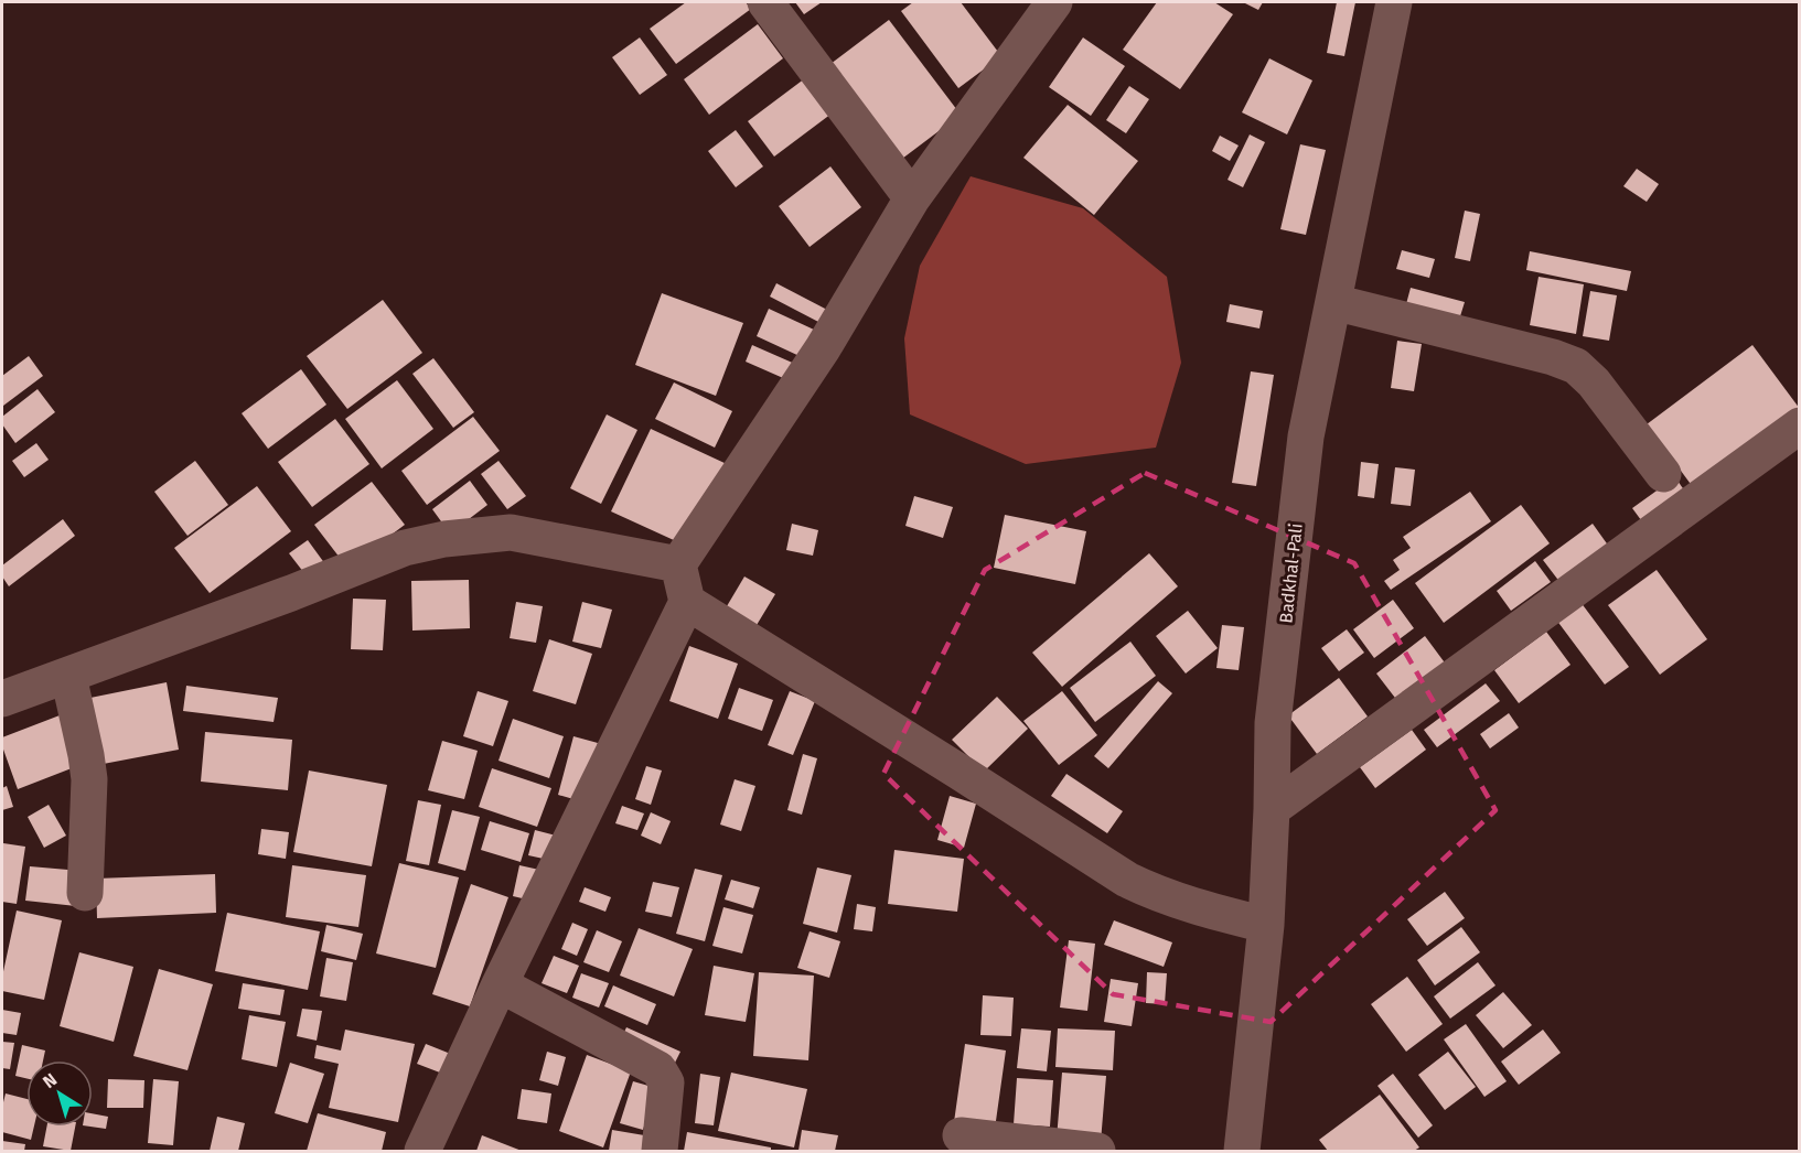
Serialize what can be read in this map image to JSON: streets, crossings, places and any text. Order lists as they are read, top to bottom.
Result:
{
  "streets": {
    "street": ["Badkhal-Pali"]
  },
  "north": "top left"
}
